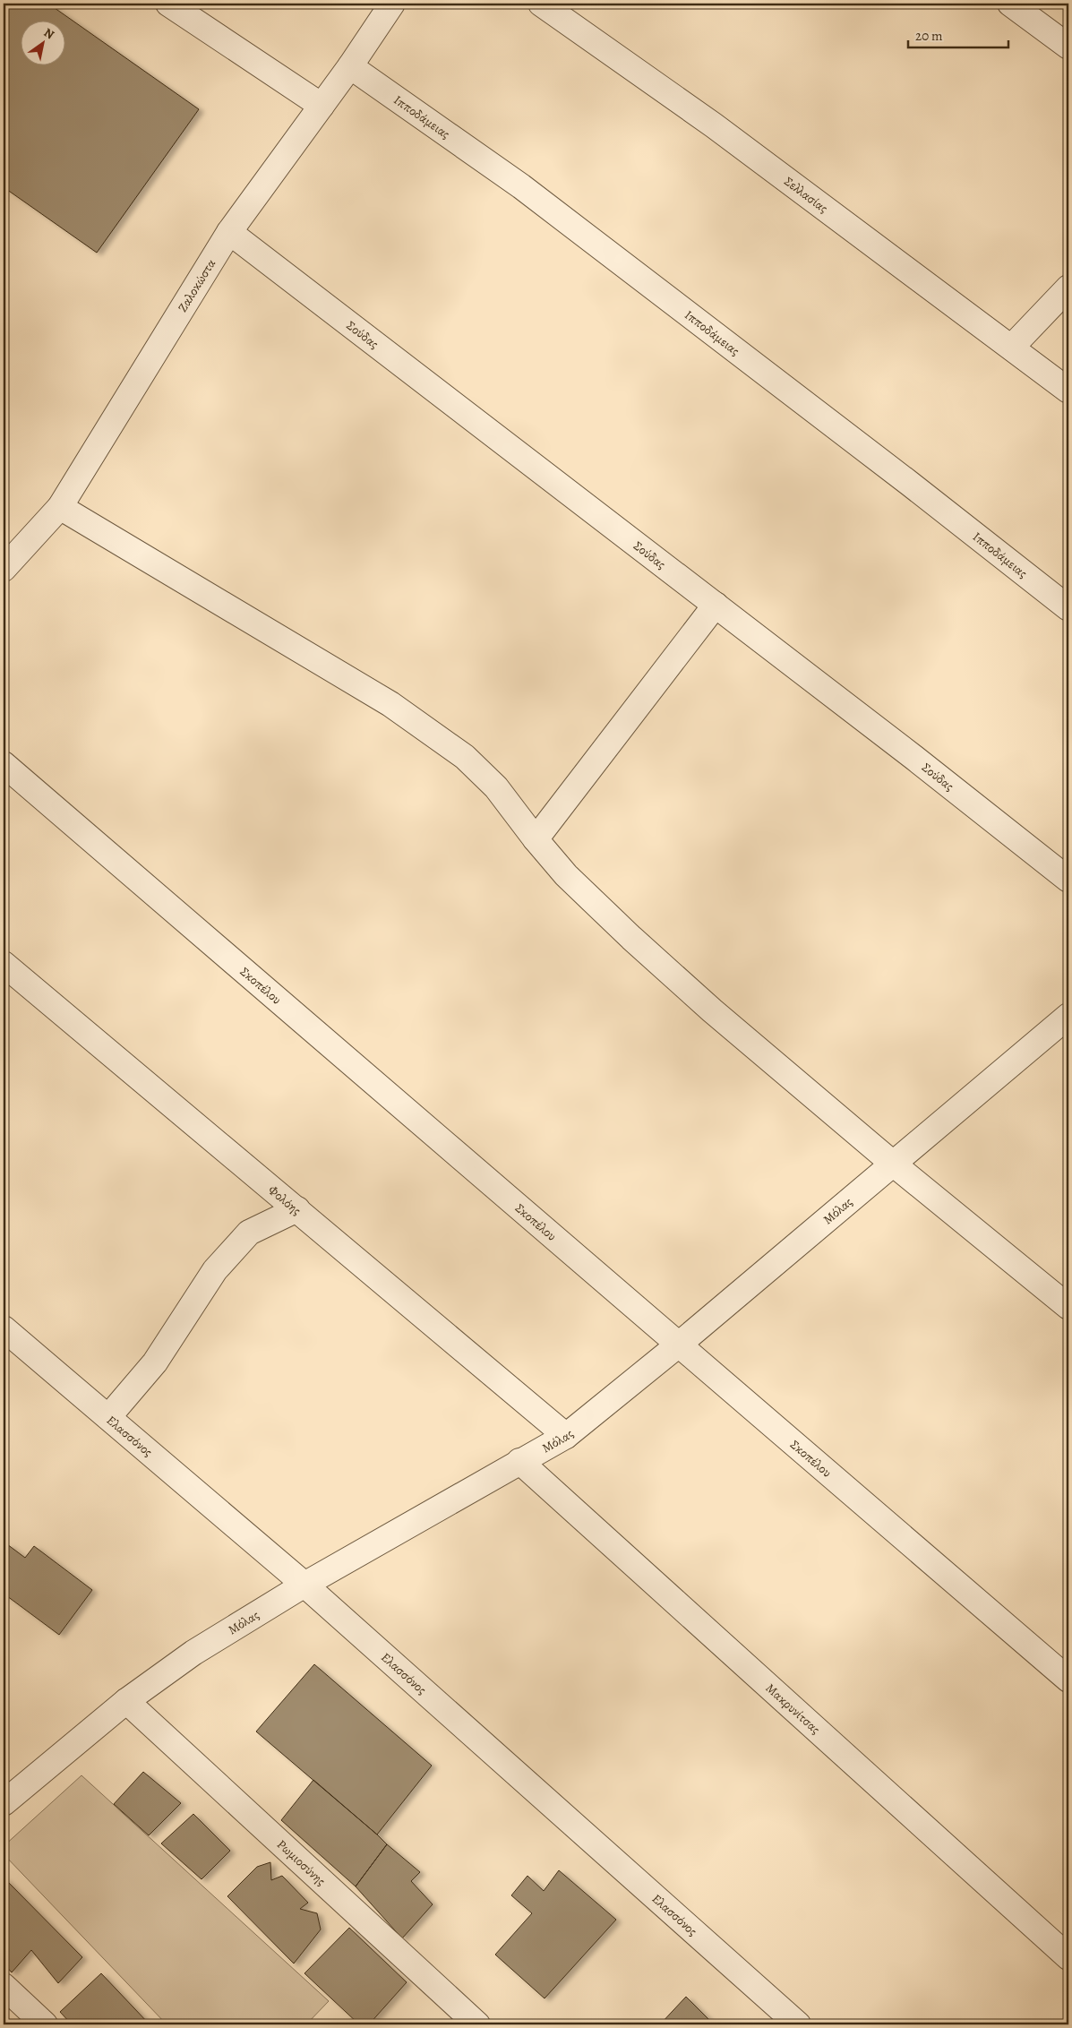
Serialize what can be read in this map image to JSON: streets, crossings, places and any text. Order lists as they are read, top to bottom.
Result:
{
  "streets": {
    "street": [
      "Ιπποδάμειας",
      "Σελλασίας",
      "Ζαλοκώστα",
      "Σούδας",
      "Σκοπέλου",
      "Φολόης",
      "Μόλας",
      "Ελασσόνος",
      "Μακρυνίτσας",
      "Ρωμιοσύνης"
    ]
  },
  "crossings": [
    ["Ιπποδάμειας", "Ζαλοκώστα"],
    ["Ζαλοκώστα", "Σούδας"],
    ["Σκοπέλου", "Μόλας"],
    ["Φολόης", "Μόλας"],
    ["Μόλας", "Ελασσόνος"],
    ["Μόλας", "Μακρυνίτσας"],
    ["Μόλας", "Ρωμιοσύνης"]
  ],
  "scale_bar": "20 m",
  "north": "top right"
}
